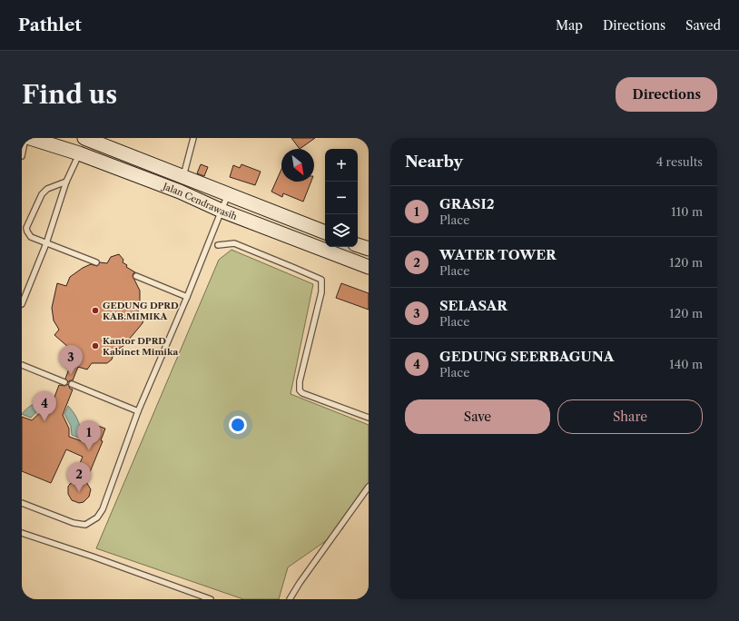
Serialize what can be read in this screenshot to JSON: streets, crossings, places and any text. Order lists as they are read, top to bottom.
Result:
{
  "streets": {
    "main road": ["Jalan Cendrawasih"]
  },
  "places": ["GEDUNG DPRD KAB.MIMIKA", "Kantor DPRD Kabinet Mimika"],
  "north": "bottom right",
  "page": {
    "header": "Pathlet",
    "nav": ["Map", "Directions", "Saved"],
    "buttons": [
      "Directions",
      ["Save", "Share"]
    ],
    "title": "Find us",
    "heading": ["Nearby", "4 results"],
    "map_buttons": ["+", "−"],
    "list": [
      {
        "mark": "1",
        "name": "GRASI2",
        "note": "Place",
        "value": "110 m"
      },
      {
        "mark": "2",
        "name": "WATER TOWER",
        "note": "Place",
        "value": "120 m"
      },
      {
        "mark": "3",
        "name": "SELASAR",
        "note": "Place",
        "value": "120 m"
      },
      {
        "mark": "4",
        "name": "GEDUNG SEERBAGUNA",
        "note": "Place",
        "value": "140 m"
      }
    ],
    "pins": [
      "3",
      "4",
      "1",
      "2"
    ]
  }
}
